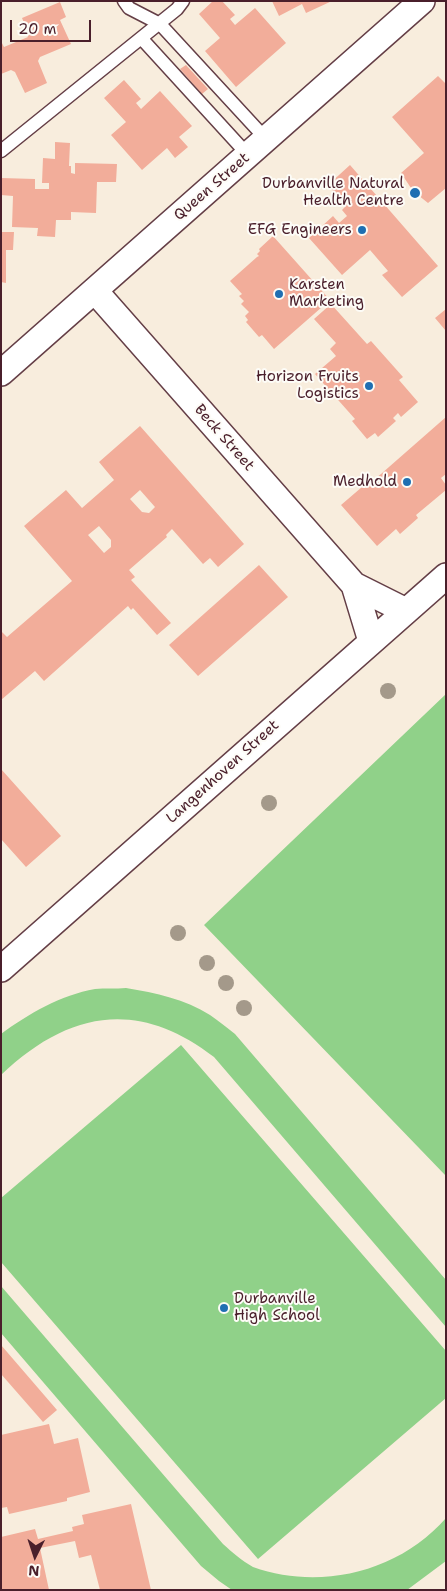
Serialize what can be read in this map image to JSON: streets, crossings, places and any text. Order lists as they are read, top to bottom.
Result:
{
  "streets": {
    "street": ["Queen Street", "Beck Street", "Langenhoven Street"]
  },
  "crossings": [
    ["Queen Street", "Beck Street"],
    ["Beck Street", "Langenhoven Street"]
  ],
  "places": [
    "Durbanville Natural Health Centre",
    "EFG Engineers",
    "Karsten Marketing",
    "Horizon Fruits Logistics",
    "Medhold",
    "Durbanville High School"
  ],
  "scale_bar": "20 m",
  "north": "bottom"
}
